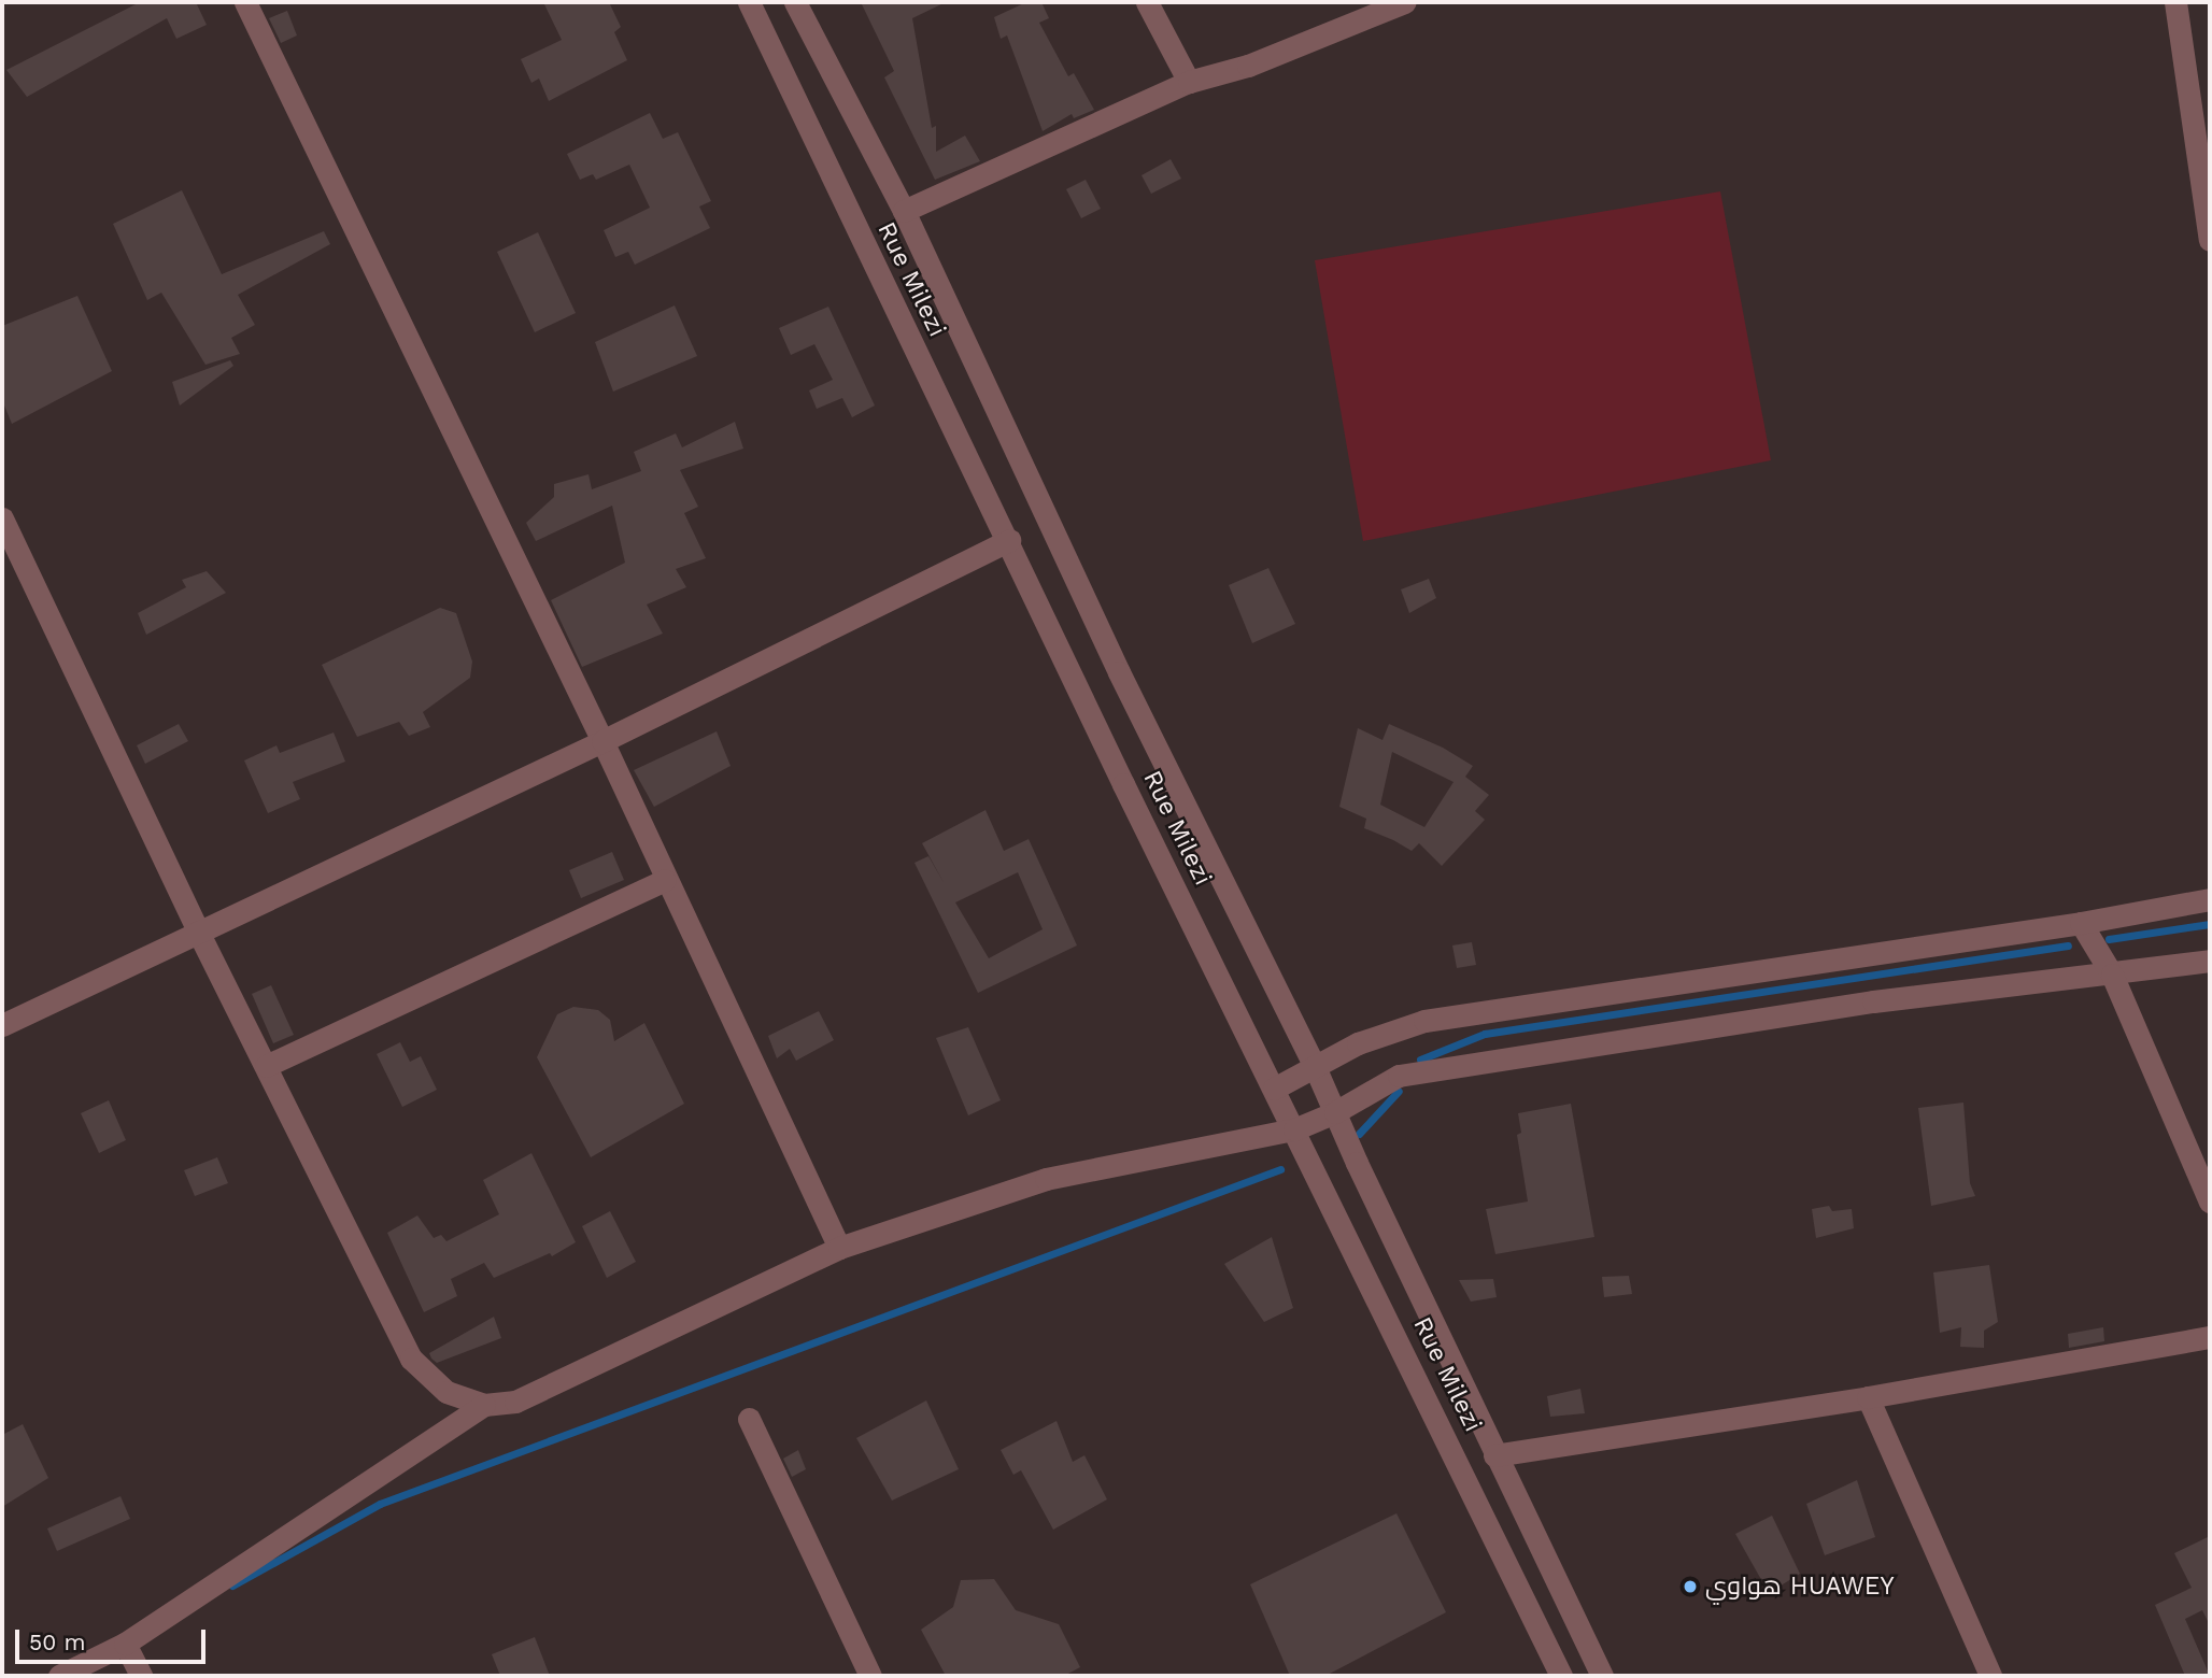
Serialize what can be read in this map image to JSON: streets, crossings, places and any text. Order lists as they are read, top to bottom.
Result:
{
  "streets": {
    "street": ["Rue Milezi"]
  },
  "places": ["هواوي HUAWEY"],
  "scale_bar": "50 m"
}
